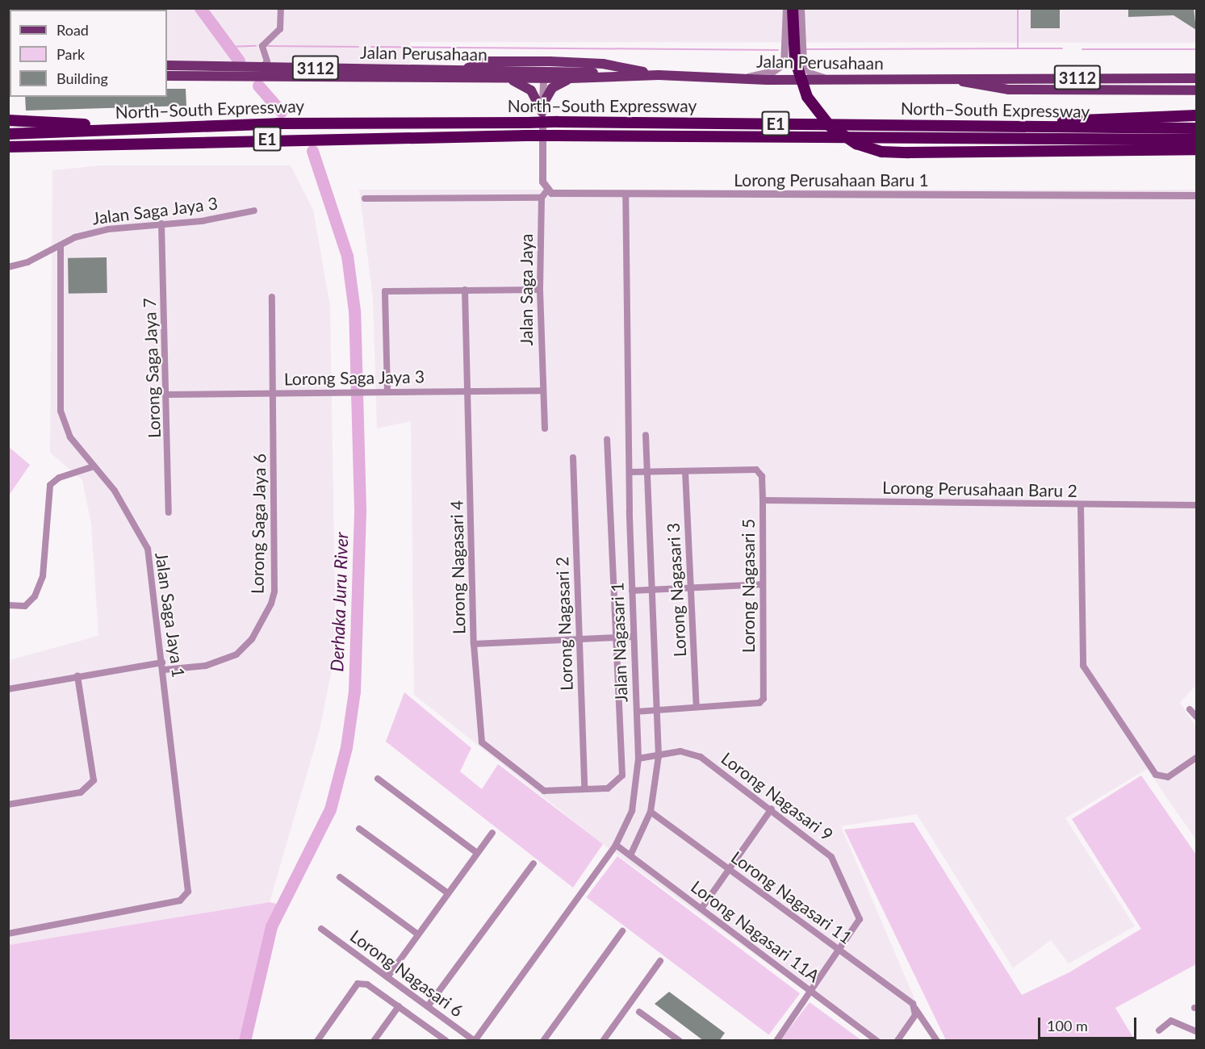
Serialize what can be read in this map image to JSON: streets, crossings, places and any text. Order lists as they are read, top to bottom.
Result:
{
  "streets": {
    "highway": ["North–South Expressway", "E1"],
    "main road": ["Jalan Perusahaan", "3112"],
    "street": [
      "Lorong Perusahaan Baru 1",
      "Jalan Saga Jaya 3",
      "Jalan Saga Jaya",
      "Lorong Saga Jaya 7",
      "Lorong Saga Jaya 3",
      "Lorong Perusahaan Baru 2",
      "Lorong Saga Jaya 6",
      "Lorong Nagasari 4",
      "Lorong Nagasari 5",
      "Lorong Nagasari 3",
      "Jalan Saga Jaya 1",
      "Lorong Nagasari 2",
      "Jalan Nagasari 1",
      "Lorong Nagasari 9",
      "Lorong Nagasari 11",
      "Lorong Nagasari 11A",
      "Lorong Nagasari 6"
    ]
  },
  "crossings": [
    ["Lorong Perusahaan Baru 1", "Jalan Nagasari 1"],
    ["Jalan Saga Jaya 3", "Lorong Saga Jaya 7"],
    ["Jalan Saga Jaya 3", "Jalan Saga Jaya 1"],
    ["Jalan Saga Jaya", "Lorong Saga Jaya 3"],
    ["Lorong Saga Jaya 7", "Lorong Saga Jaya 3"],
    ["Lorong Saga Jaya 3", "Lorong Saga Jaya 6"],
    ["Lorong Saga Jaya 3", "Lorong Nagasari 4"],
    ["Lorong Perusahaan Baru 2", "Lorong Nagasari 5"],
    ["Lorong Saga Jaya 6", "Jalan Saga Jaya 1"],
    ["Lorong Nagasari 4", "Lorong Nagasari 2"],
    ["Lorong Nagasari 5", "Lorong Nagasari 3"],
    ["Jalan Nagasari 1", "Lorong Nagasari 9"],
    ["Jalan Nagasari 1", "Lorong Nagasari 11"],
    ["Jalan Nagasari 1", "Lorong Nagasari 11A"],
    ["Jalan Nagasari 1", "Lorong Nagasari 6"],
    ["Lorong Nagasari 9", "Lorong Nagasari 11"]
  ],
  "water": ["Derhaka Juru River"],
  "legend": ["Road", "Park", "Building"],
  "scale_bar": "100 m"
}
